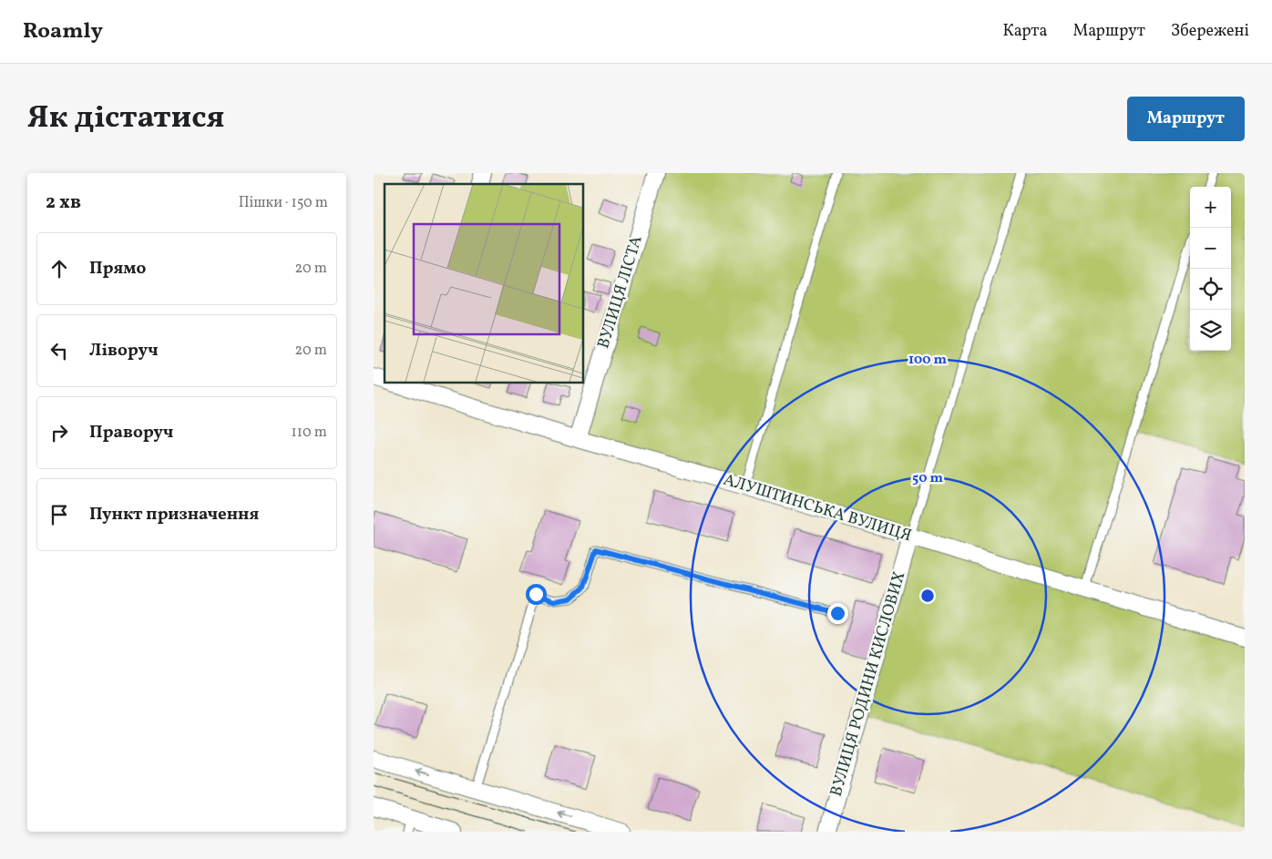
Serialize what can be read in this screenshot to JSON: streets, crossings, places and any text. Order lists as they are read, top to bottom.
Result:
{
  "streets": {
    "street": ["ВУЛИЦЯ ЛІСТА", "АЛУШТИНСЬКА ВУЛИЦЯ", "ВУЛИЦЯ РОДИНИ КИСЛОВИХ"]
  },
  "crossings": [
    ["ВУЛИЦЯ ЛІСТА", "АЛУШТИНСЬКА ВУЛИЦЯ"],
    ["АЛУШТИНСЬКА ВУЛИЦЯ", "ВУЛИЦЯ РОДИНИ КИСЛОВИХ"]
  ],
  "page": {
    "header": "Roamly",
    "nav": ["Карта", "Маршрут", "Збережені"],
    "title": "Як дістатися",
    "buttons": "Маршрут",
    "heading": ["2 хв", "Пішки · 150 m"],
    "map_buttons": ["+", "−"],
    "list": [
      ["Прямо", "20 m"],
      ["Ліворуч", "20 m"],
      ["Праворуч", "110 m"],
      "Пункт призначення"
    ]
  },
  "rings": ["100 m", "50 m"]
}
